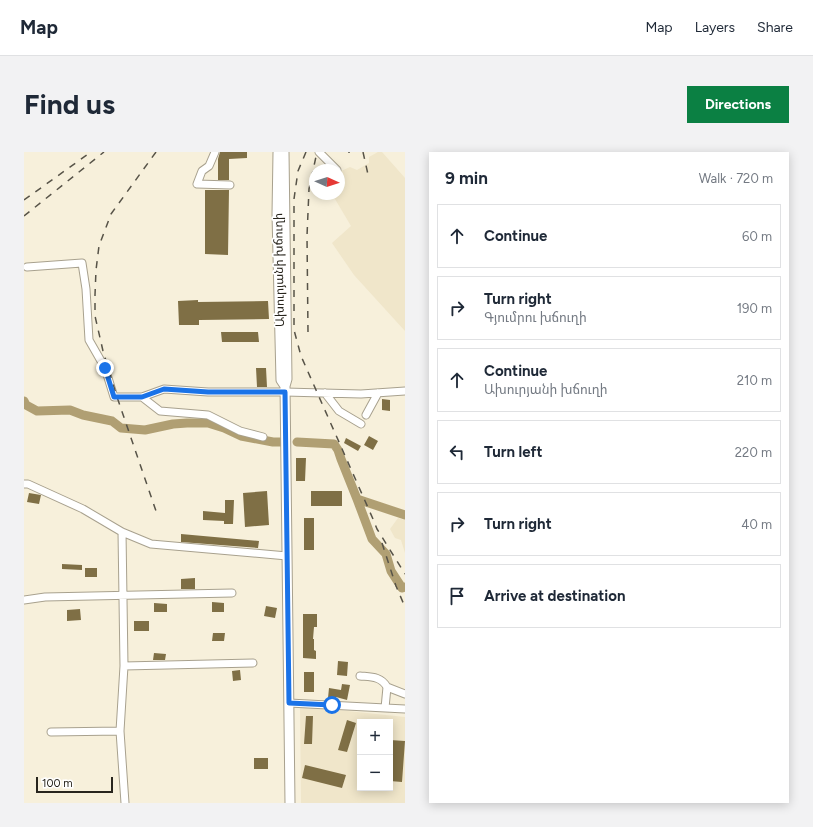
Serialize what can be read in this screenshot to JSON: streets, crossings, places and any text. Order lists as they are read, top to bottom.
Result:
{
  "streets": {
    "main road": ["Ախուրյանի խճուղի"]
  },
  "scale_bar": "100 m",
  "north": "right",
  "page": {
    "header": "Map",
    "nav": ["Map", "Layers", "Share"],
    "buttons": "Directions",
    "title": "Find us",
    "heading": ["9 min", "Walk · 720 m"],
    "list": [
      ["Continue", "60 m"],
      ["Turn right", "Գյումրու խճուղի", "190 m"],
      ["Continue", "Ախուրյանի խճուղի", "210 m"],
      ["Turn left", "220 m"],
      ["Turn right", "40 m"],
      "Arrive at destination"
    ],
    "map_buttons": ["+", "−"],
    "scale": "100 m"
  }
}
